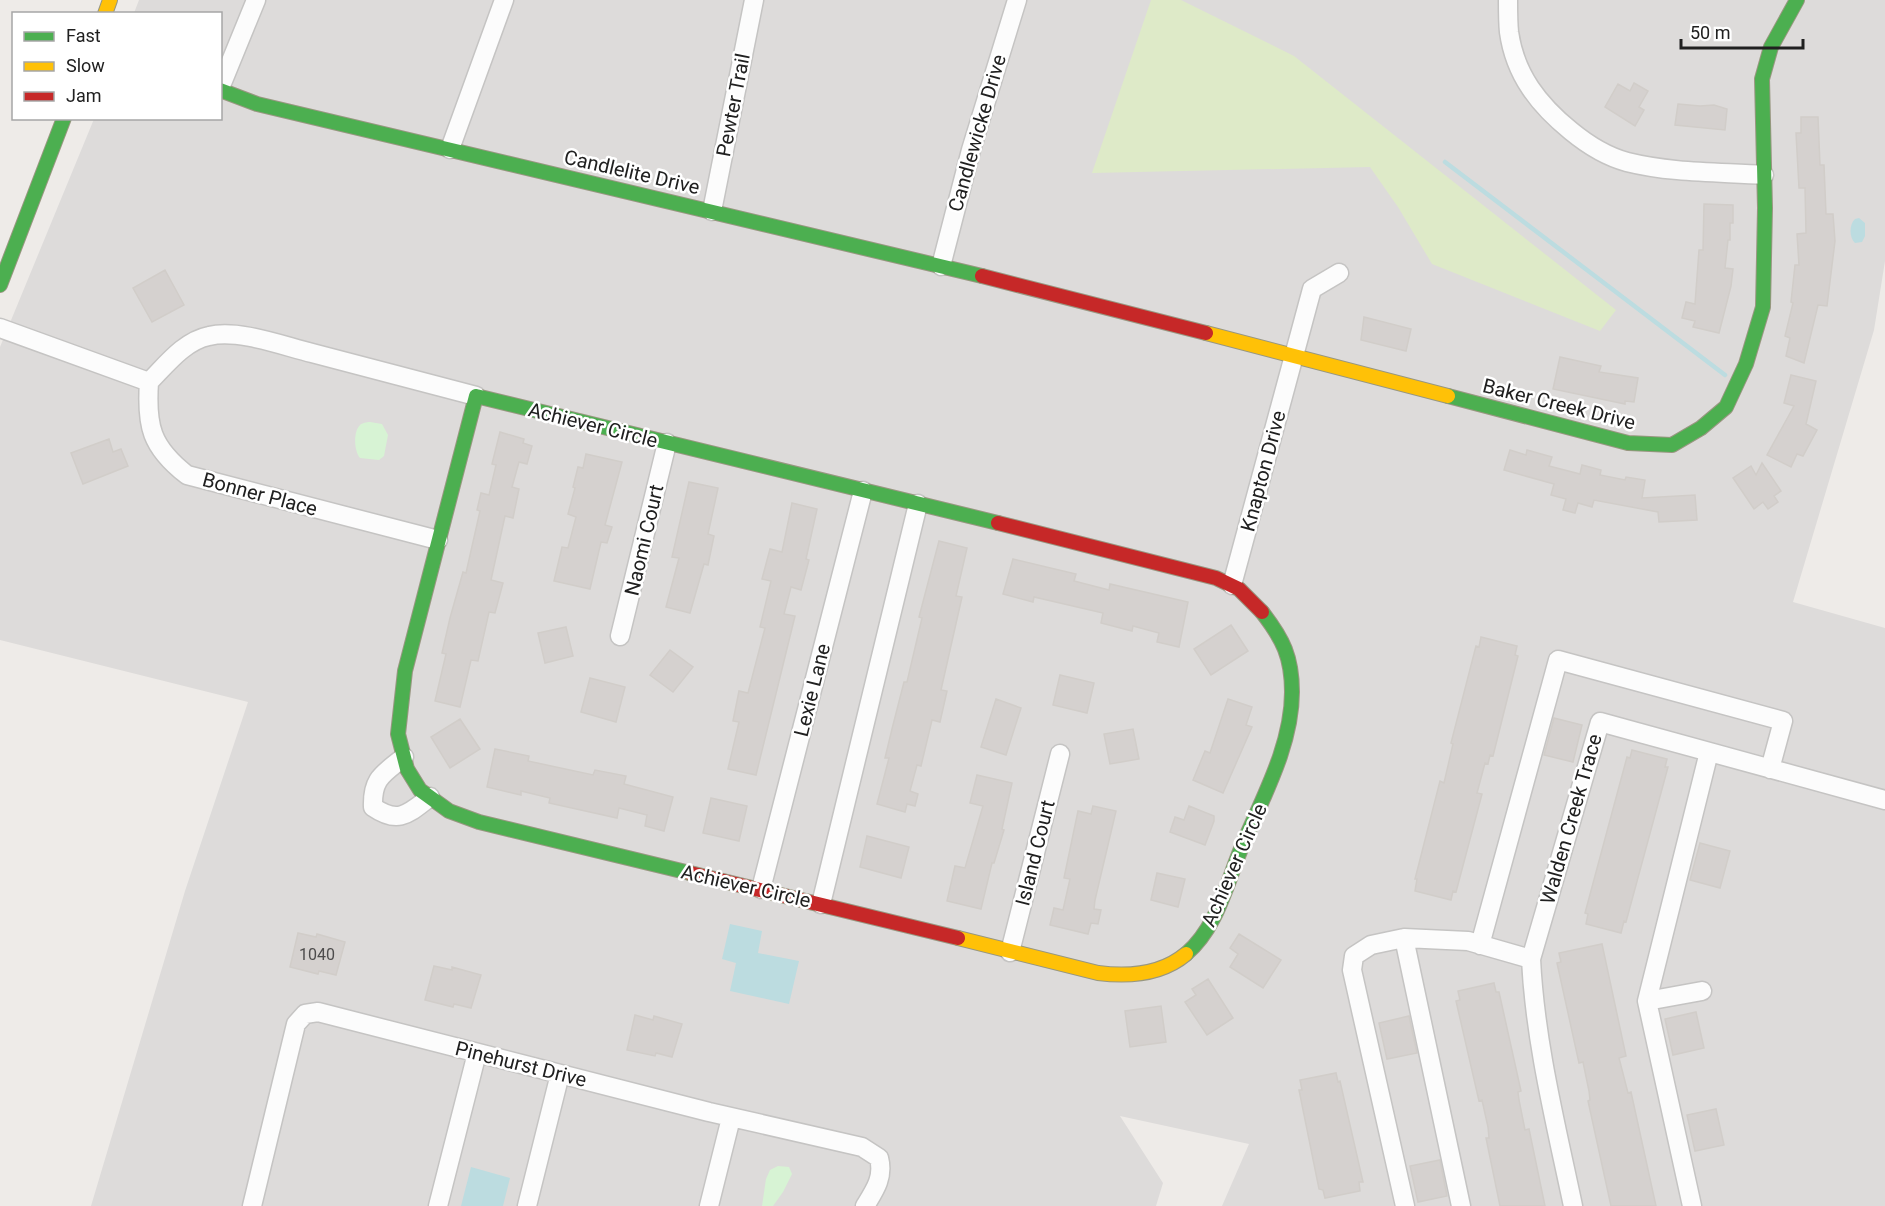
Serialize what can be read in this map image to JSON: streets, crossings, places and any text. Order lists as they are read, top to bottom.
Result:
{
  "streets": {
    "street": [
      "Pewter Trail",
      "Candlewicke Drive",
      "Candlelite Drive",
      "Baker Creek Drive",
      "Achiever Circle",
      "Knapton Drive",
      "Bonner Place",
      "Naomi Court",
      "Lexie Lane",
      "Walden Creek Trace",
      "Island Court",
      "Pinehurst Drive"
    ]
  },
  "crossings": [
    ["Pewter Trail", "Candlelite Drive"],
    ["Candlewicke Drive", "Candlelite Drive"],
    ["Candlelite Drive", "Baker Creek Drive"],
    ["Baker Creek Drive", "Knapton Drive"],
    ["Achiever Circle", "Knapton Drive"],
    ["Achiever Circle", "Bonner Place"],
    ["Achiever Circle", "Naomi Court"],
    ["Achiever Circle", "Lexie Lane"],
    ["Achiever Circle", "Island Court"]
  ],
  "house_numbers": ["1040"],
  "legend": ["Fast", "Slow", "Jam"],
  "scale_bar": "50 m"
}
